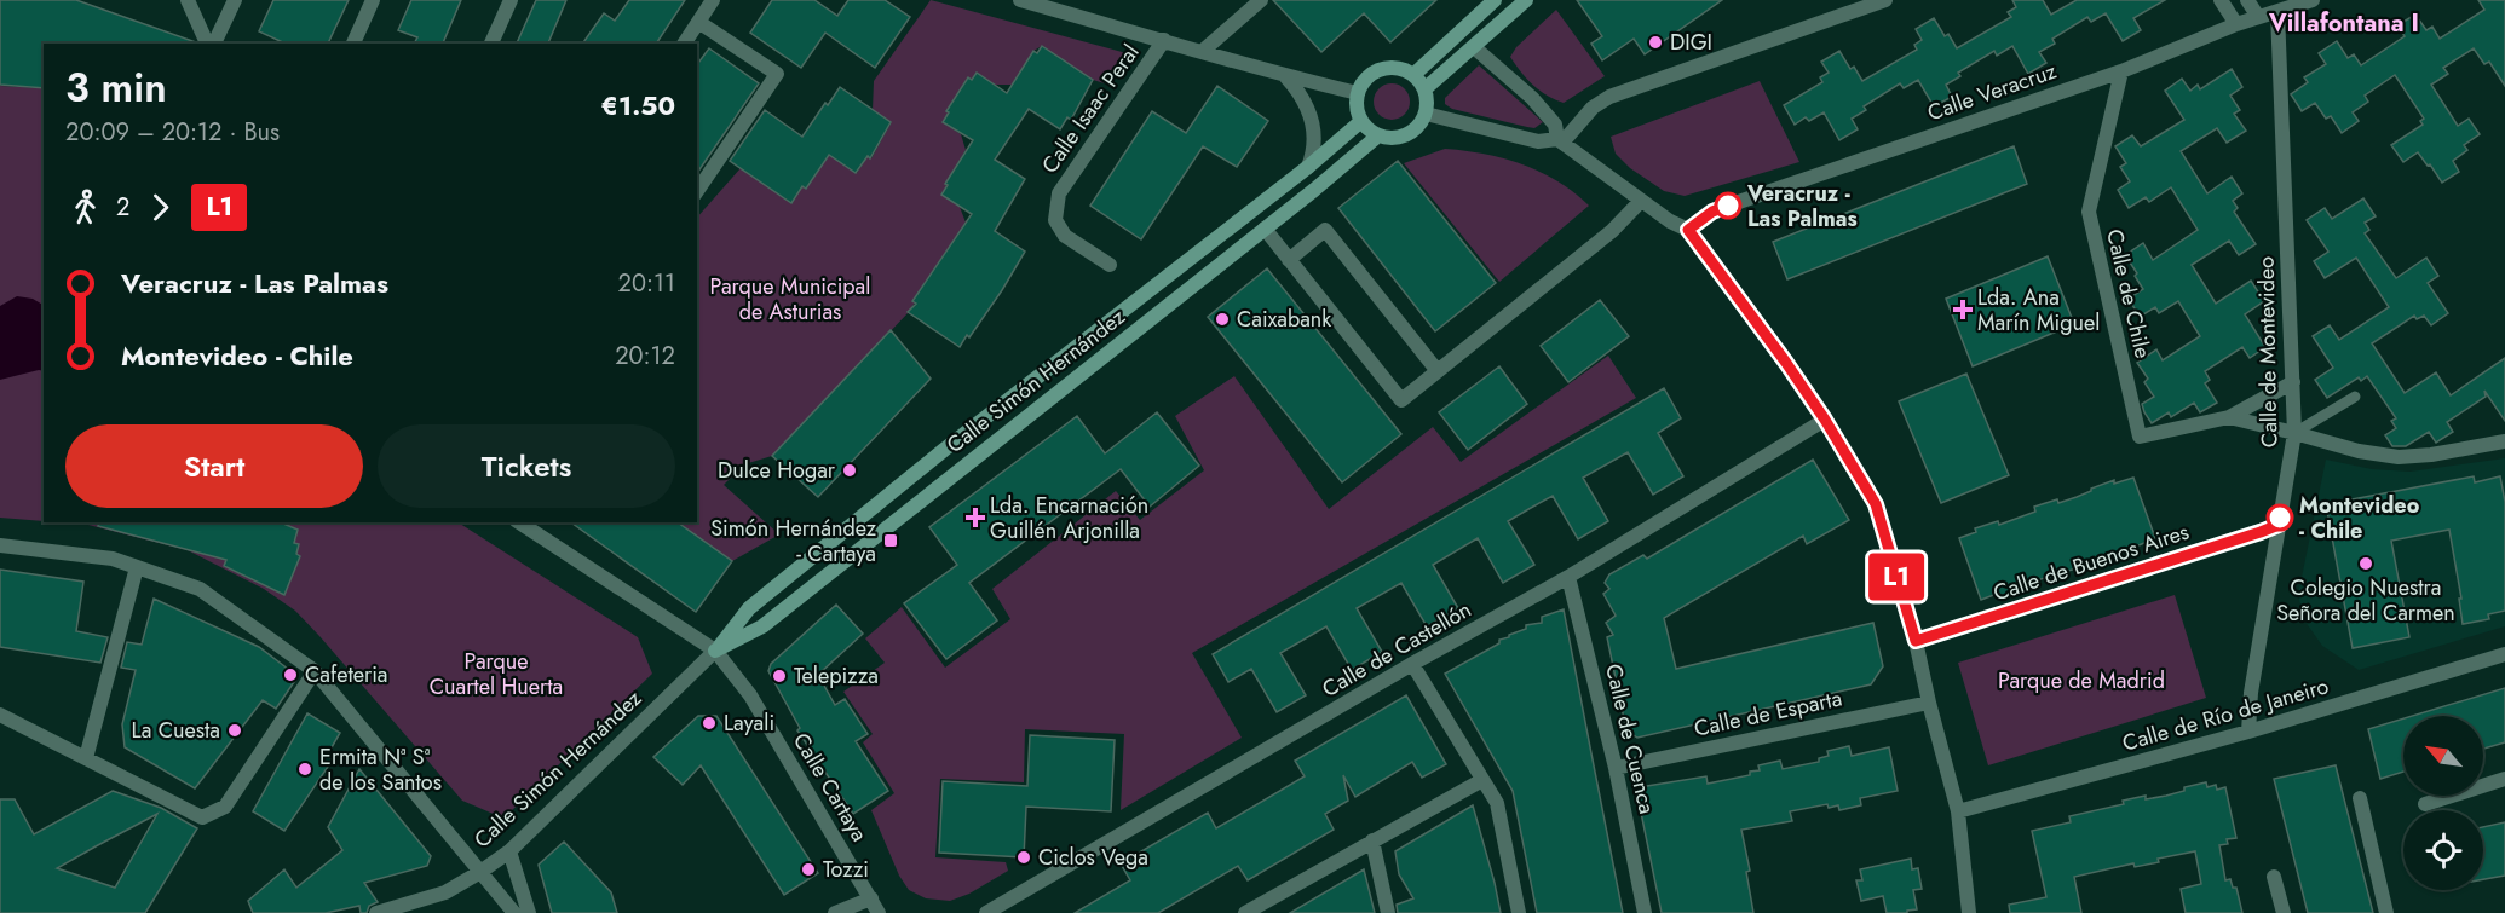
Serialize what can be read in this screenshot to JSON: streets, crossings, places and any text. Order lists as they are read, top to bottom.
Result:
{
  "streets": {
    "street": [
      "Calle Veracruz",
      "Calle Isaac Peral",
      "Calle de Chile",
      "Calle de Montevideo",
      "Calle Simón Hernández",
      "Calle de Buenos Aires",
      "Calle de Castellón",
      "Calle de Esparta",
      "Calle de Río de Janeiro",
      "Calle de Cuenca",
      "Calle Cartaya"
    ]
  },
  "crossings": [
    ["Calle Veracruz", "Calle de Chile"],
    ["Calle Veracruz", "Calle de Montevideo"],
    ["Calle de Chile", "Calle de Montevideo"],
    ["Calle de Montevideo", "Calle de Buenos Aires"],
    ["Calle de Montevideo", "Calle de Río de Janeiro"],
    ["Calle Simón Hernández", "Calle Cartaya"],
    ["Calle de Castellón", "Calle de Cuenca"],
    ["Calle de Esparta", "Calle de Cuenca"]
  ],
  "districts": ["Villafontana I"],
  "parks": ["Parque Municipal de Asturias", "Parque Cuartel Huerta", "Parque de Madrid"],
  "places": {
    "other": [
      "DIGI",
      "Veracruz - Las Palmas",
      "Caixabank",
      "Dulce Hogar",
      "Montevideo - Chile",
      "Colegio Nuestra Señora del Carmen",
      "Cafeteria",
      "Telepizza",
      "Layali",
      "La Cuesta",
      "Ermita Nª Sª de los Santos",
      "Ciclos Vega",
      "Tozzi"
    ],
    "health": ["Lda. Ana Marín Miguel", "Lda. Encarnación Guillén Arjonilla"],
    "transit": ["Simón Hernández - Cartaya"]
  },
  "lines": ["bus line L1"],
  "north": "top left",
  "page": {
    "on_map": "L1",
    "heading": ["3 min", "20:09 – 20:12 · Bus", "€1.50"],
    "legs": ["2", "L1"],
    "list": [
      {
        "name": "Veracruz - Las Palmas",
        "value": "20:11"
      },
      {
        "name": "Montevideo - Chile",
        "value": "20:12"
      }
    ],
    "buttons": ["Start", "Tickets"]
  }
}
